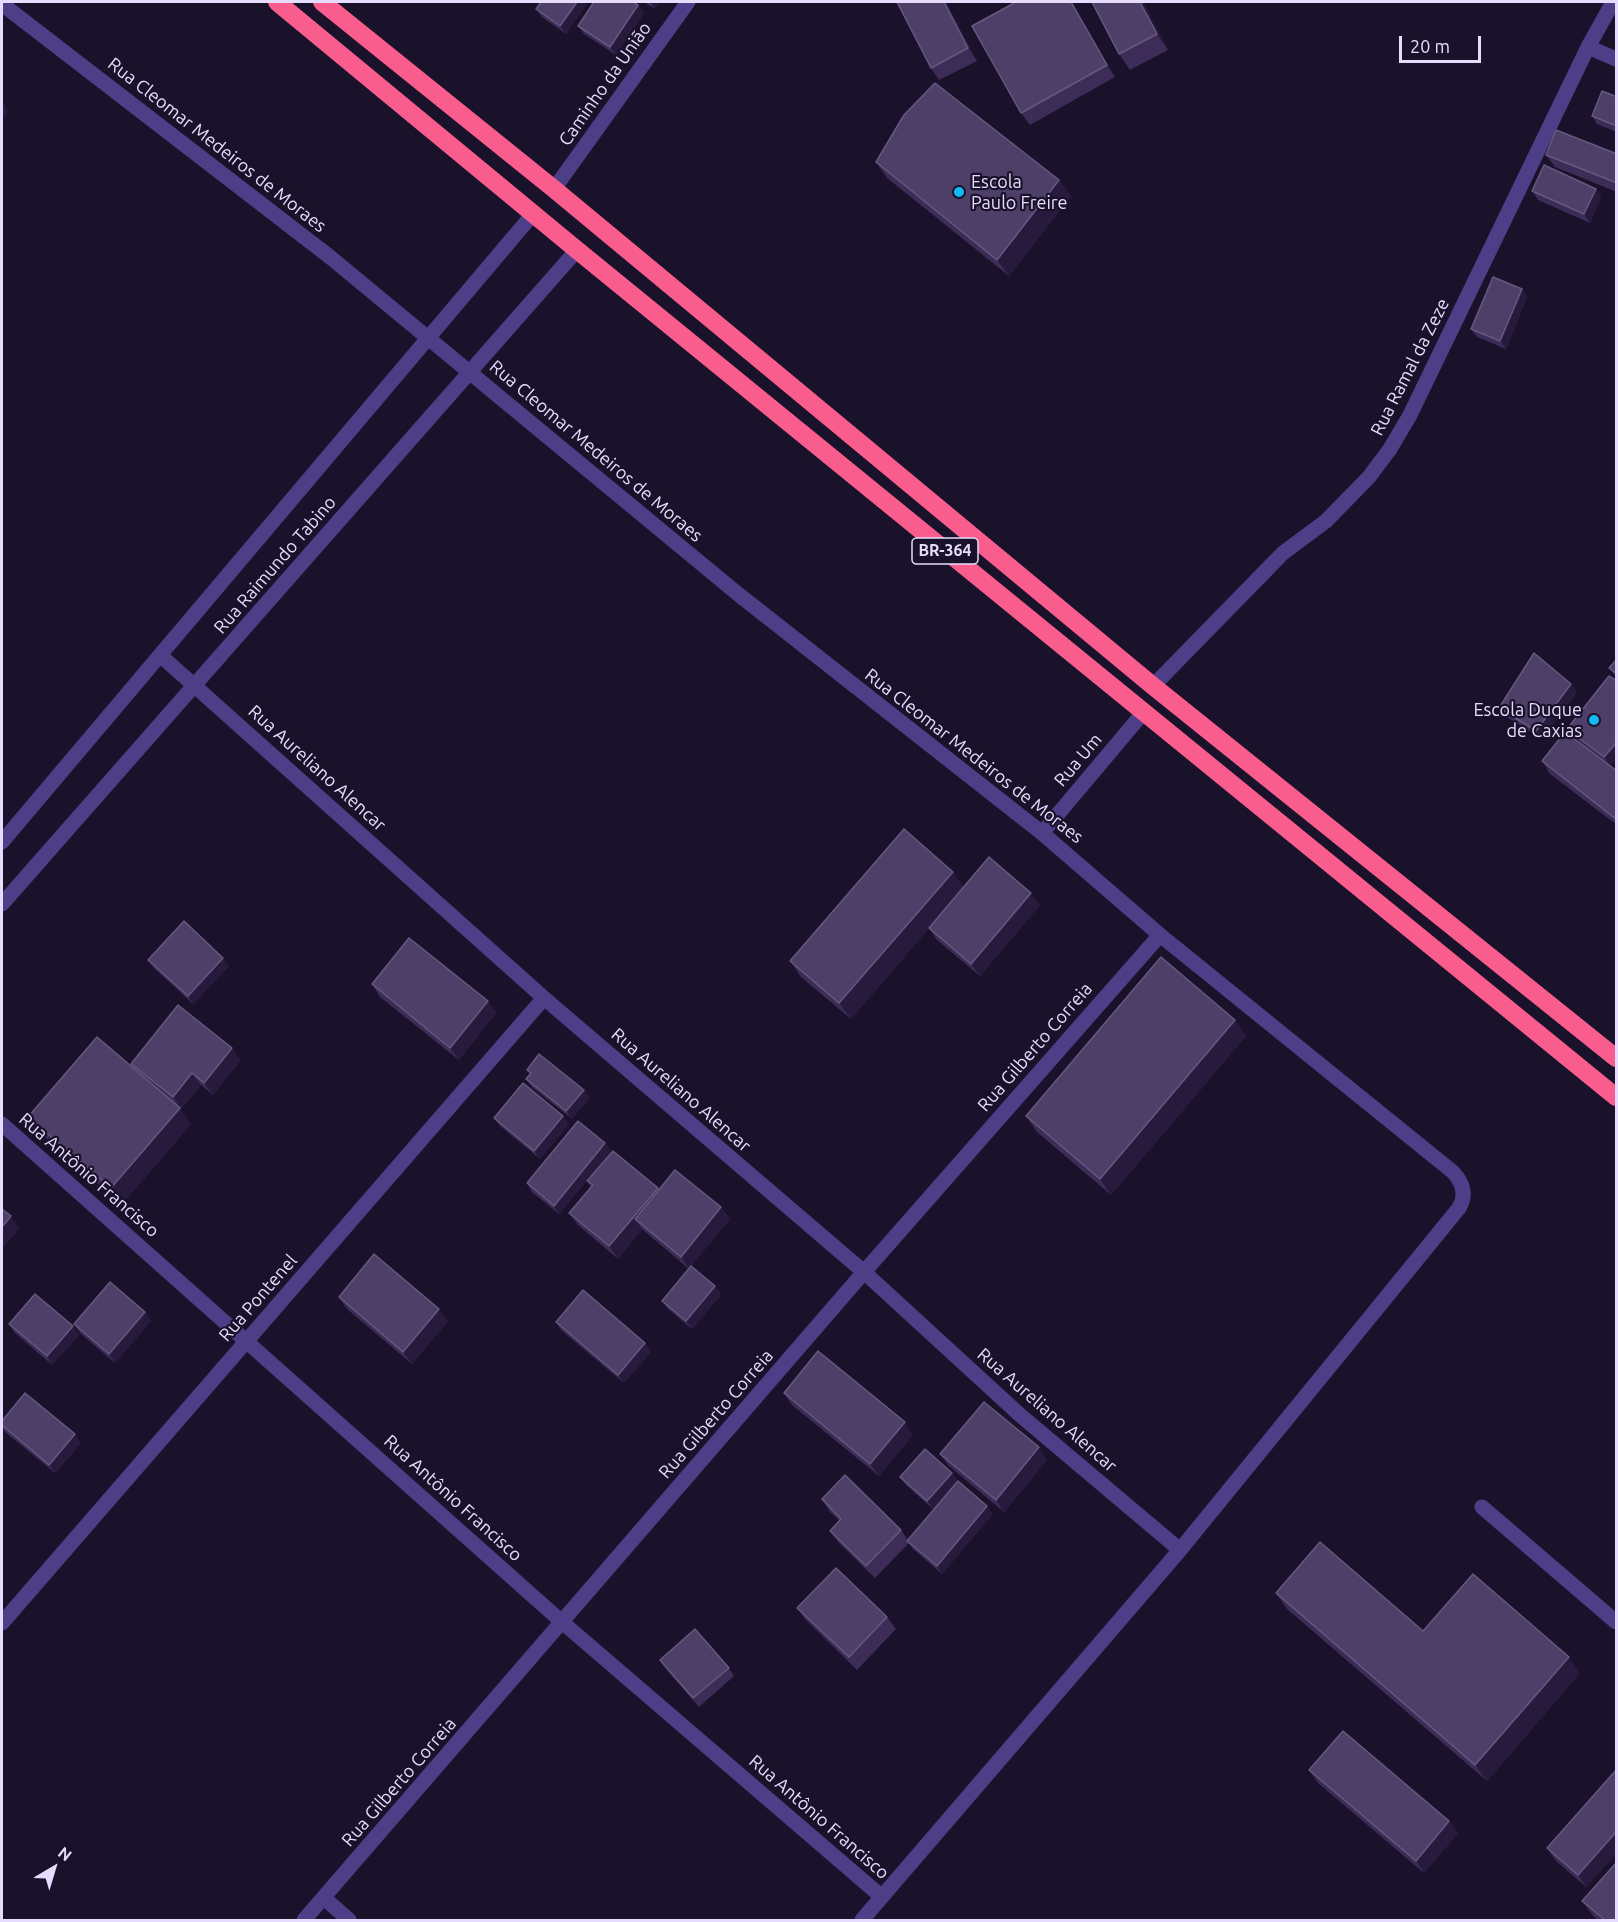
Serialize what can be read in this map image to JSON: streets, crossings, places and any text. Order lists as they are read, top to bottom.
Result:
{
  "streets": {
    "highway": ["BR-364"],
    "street": [
      "Caminho da União",
      "Rua Cleomar Medeiros de Moraes",
      "Rua Ramal da Zeze",
      "Rua Raimundo Tabino",
      "Rua Um",
      "Rua Aureliano Alencar",
      "Rua Gilberto Correia",
      "Rua Antônio Francisco",
      "Rua Pontenel"
    ]
  },
  "crossings": [
    ["Caminho da União", "BR-364"],
    ["Rua Cleomar Medeiros de Moraes", "Rua Raimundo Tabino"],
    ["Rua Cleomar Medeiros de Moraes", "Rua Um"],
    ["Rua Cleomar Medeiros de Moraes", "Rua Gilberto Correia"],
    ["Rua Ramal da Zeze", "BR-364"],
    ["BR-364", "Rua Raimundo Tabino"],
    ["BR-364", "Rua Um"],
    ["Rua Raimundo Tabino", "Rua Aureliano Alencar"],
    ["Rua Aureliano Alencar", "Rua Gilberto Correia"],
    ["Rua Aureliano Alencar", "Rua Pontenel"],
    ["Rua Gilberto Correia", "Rua Antônio Francisco"],
    ["Rua Antônio Francisco", "Rua Pontenel"]
  ],
  "places": ["Escola Paulo Freire", "Escola Duque de Caxias"],
  "scale_bar": "20 m",
  "north": "top right"
}
